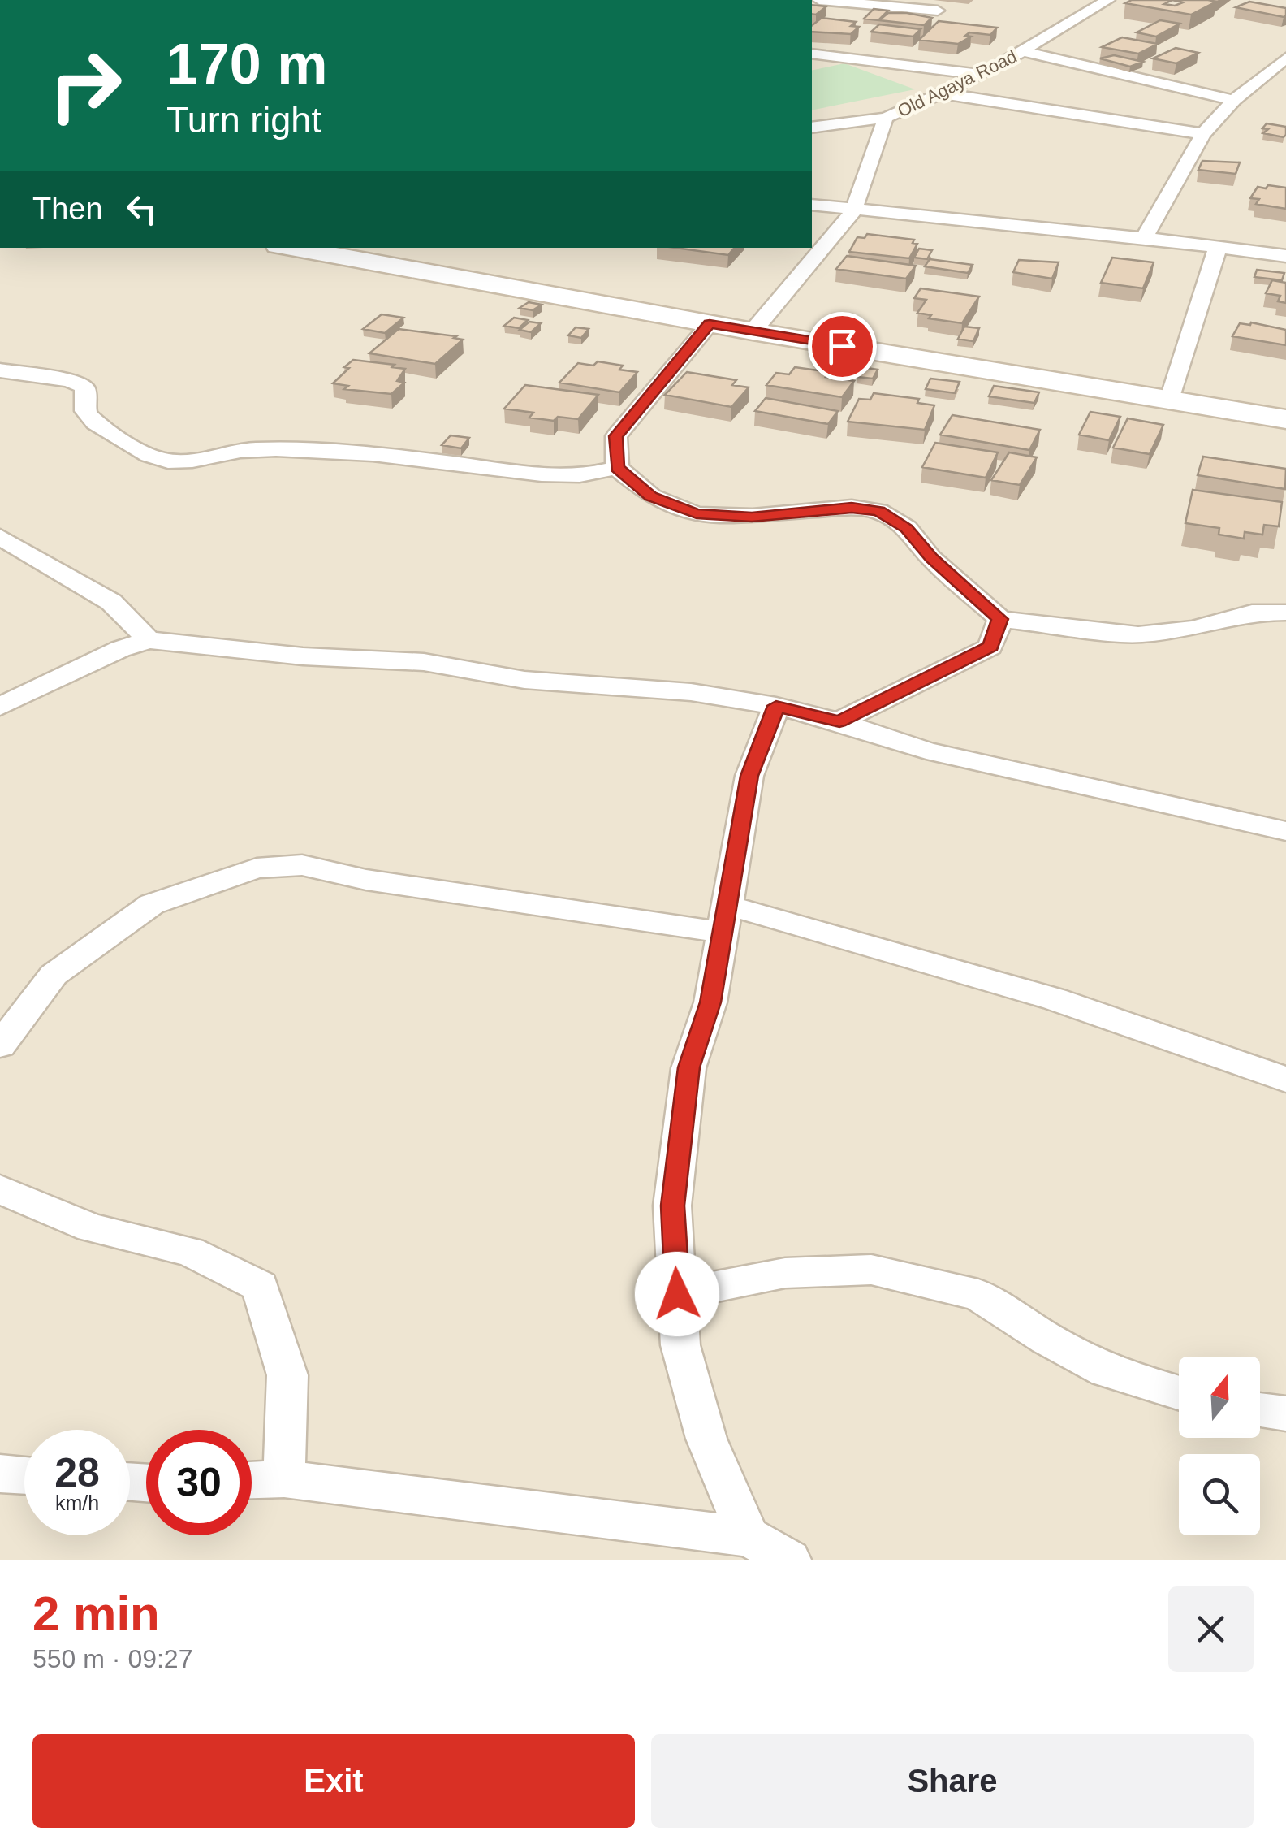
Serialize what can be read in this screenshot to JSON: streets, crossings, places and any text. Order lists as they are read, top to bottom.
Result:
{
  "streets": {
    "street": ["Old Agaya Road"]
  },
  "north": "top",
  "page": {
    "turn": ["170 m", "Turn right"],
    "then": "Then",
    "speed": "28 km/h",
    "limit": "30",
    "heading": ["2 min", "550 m · 09:27"],
    "buttons": ["Exit", "Share"]
  }
}
